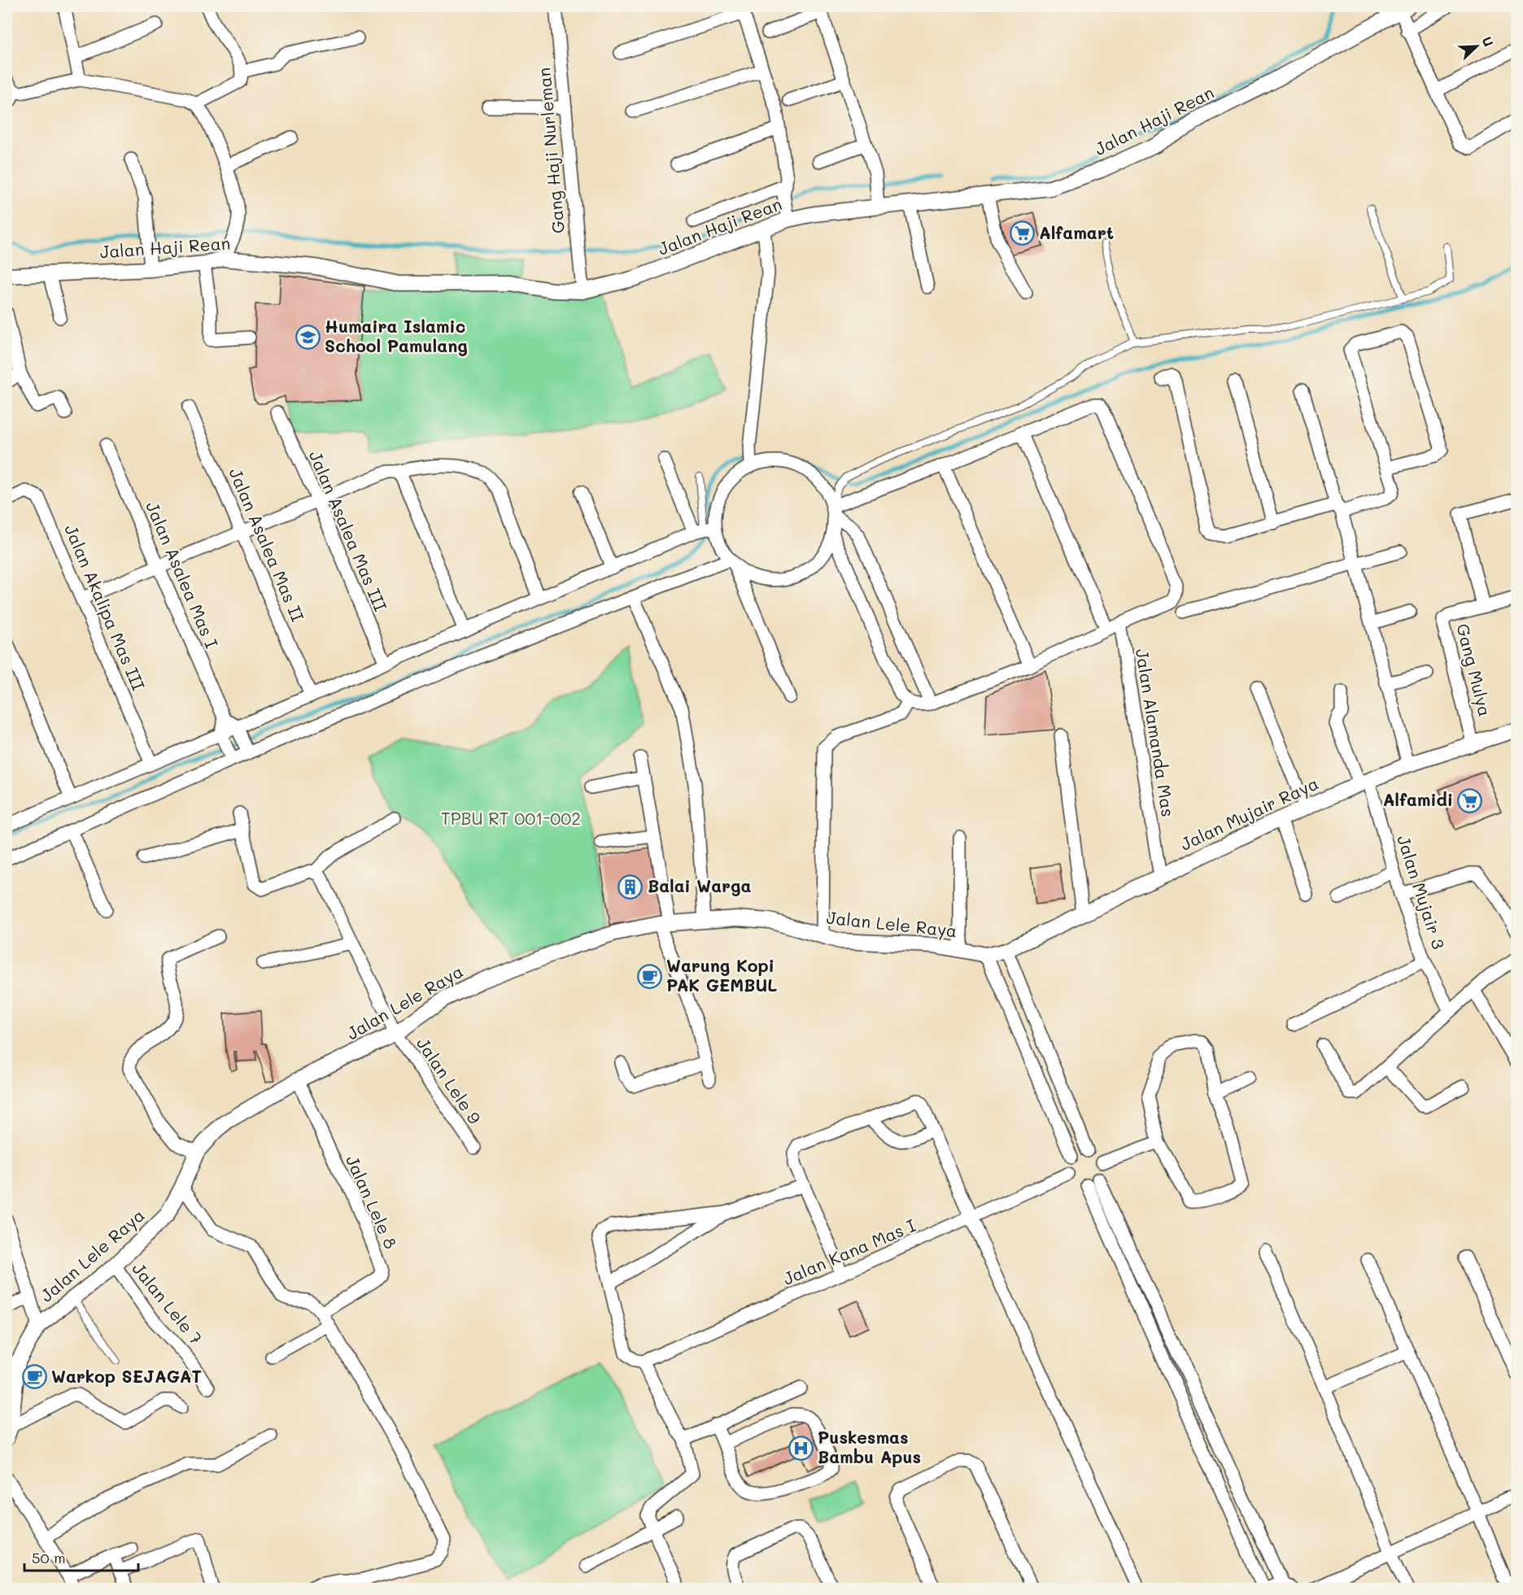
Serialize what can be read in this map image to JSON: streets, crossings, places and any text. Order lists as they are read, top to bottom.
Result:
{
  "streets": {
    "street": [
      "Jalan Haji Rean",
      "Gang Haji Nurleman",
      "Jalan Asalea Mas III",
      "Jalan Asalea Mas II",
      "Jalan Asalea Mas I",
      "Jalan Akalipa Mas III",
      "Gang Mulya",
      "Jalan Alamanda Mas",
      "Jalan Mujair Raya",
      "Jalan Mujair 3",
      "Jalan Lele Raya",
      "Jalan Lele 9",
      "Jalan Lele 8",
      "Jalan Kana Mas I",
      "Jalan Lele 7"
    ]
  },
  "crossings": [
    ["Jalan Haji Rean", "Gang Haji Nurleman"],
    ["Gang Mulya", "Jalan Mujair Raya"],
    ["Jalan Alamanda Mas", "Jalan Mujair Raya"],
    ["Jalan Mujair Raya", "Jalan Mujair 3"],
    ["Jalan Mujair Raya", "Jalan Lele Raya"],
    ["Jalan Lele Raya", "Jalan Lele 9"],
    ["Jalan Lele Raya", "Jalan Lele 8"],
    ["Jalan Lele Raya", "Jalan Lele 7"]
  ],
  "parks": ["TPBU RT 001-002"],
  "places": {
    "supermarket": ["Alfamart", "Alfamidi"],
    "school or university": ["Humaira Islamic School Pamulang"],
    "building": ["Balai Warga"],
    "cafe": ["Warung Kopi PAK GEMBUL", "Warkop SEJAGAT"],
    "hospital": ["Puskesmas Bambu Apus"]
  },
  "scale_bar": "50 m",
  "north": "top right"
}
